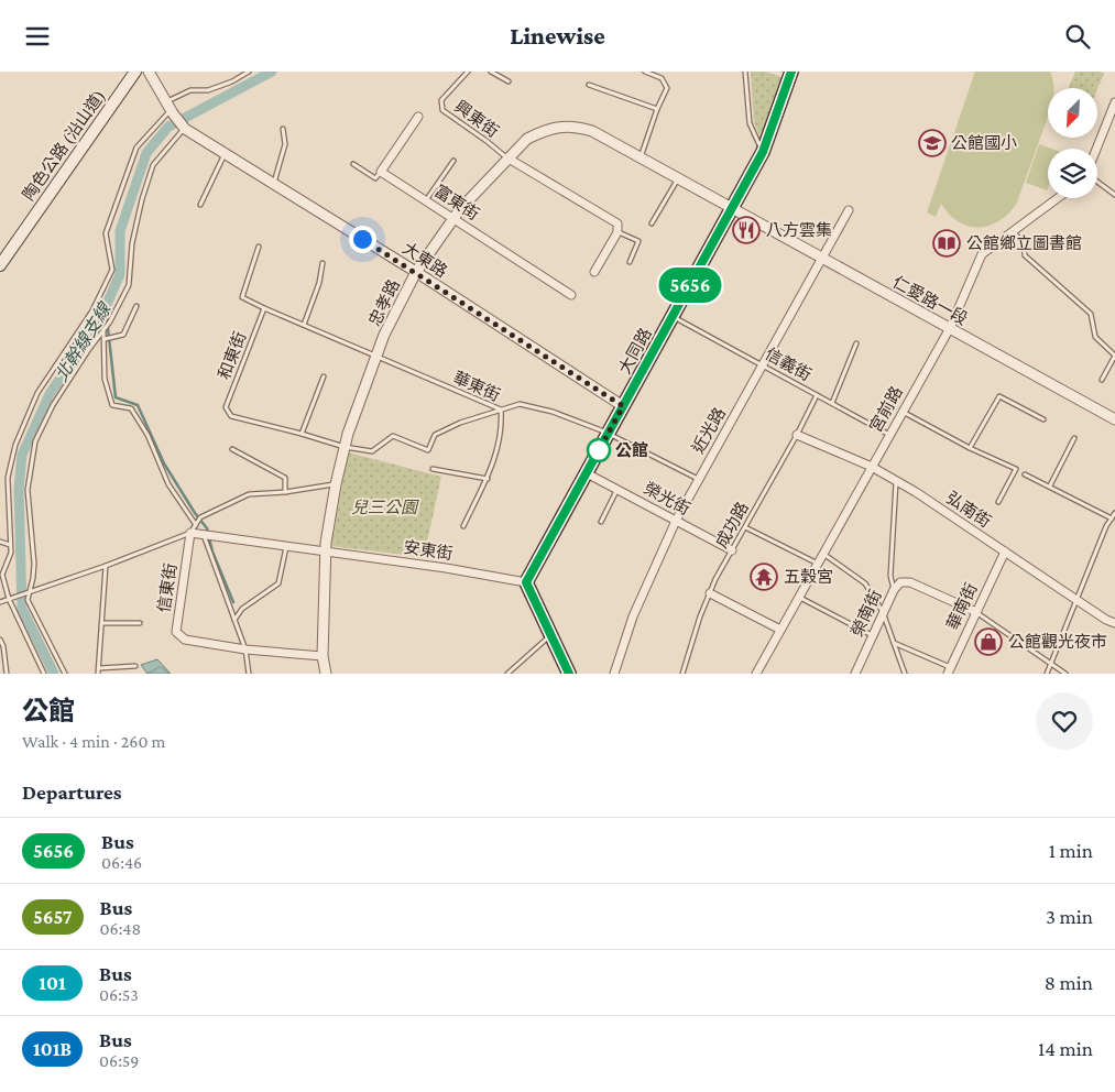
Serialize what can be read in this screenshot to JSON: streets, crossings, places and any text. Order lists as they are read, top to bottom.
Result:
{
  "streets": {
    "main road": ["陶色公路 (沿山道)", "大同路"],
    "street": [
      "富東街",
      "大東路",
      "仁愛路一段",
      "忠孝路",
      "宮前路",
      "近光路",
      "榮光街",
      "弘南街",
      "安東街",
      "信東街",
      "華南街",
      "榮南街"
    ],
    "lane": [
      "興東街",
      "和東街",
      "信義街",
      "華東街",
      "成功路"
    ]
  },
  "crossings": [
    ["興東街", "忠孝路"],
    ["富東街", "忠孝路"],
    ["大東路", "忠孝路"],
    ["大東路", "大同路"],
    ["仁愛路一段", "忠孝路"],
    ["仁愛路一段", "大同路"],
    ["仁愛路一段", "宮前路"],
    ["仁愛路一段", "近光路"],
    ["忠孝路", "大同路"],
    ["忠孝路", "和東街"],
    ["忠孝路", "華東街"],
    ["忠孝路", "安東街"],
    ["忠孝路", "信東街"],
    ["大同路", "信義街"],
    ["大同路", "榮光街"],
    ["大同路", "安東街"],
    ["和東街", "華東街"],
    ["信義街", "宮前路"],
    ["信義街", "近光路"],
    ["信義街", "成功路"],
    ["宮前路", "弘南街"],
    ["近光路", "榮光街"],
    ["榮光街", "成功路"],
    ["弘南街", "成功路"],
    ["弘南街", "華南街"],
    ["華南街", "榮南街"]
  ],
  "water": ["北幹線支線"],
  "parks": ["兒三公園"],
  "places": {
    "school or university": ["公館國小"],
    "restaurant": ["八方雲集"],
    "library": ["公館鄉立圖書館"],
    "other": ["公館"],
    "temple": ["五穀宮"],
    "shop": ["公館觀光夜市"]
  },
  "lines": ["bus line 5656"],
  "north": "bottom left",
  "page": {
    "header": "Linewise",
    "on_map": "5656",
    "heading": [
      ["公館", "Walk · 4 min · 260 m"],
      "Departures"
    ],
    "list": [
      {
        "mark": "5656",
        "name": "Bus",
        "note": "06:46",
        "value": "1 min"
      },
      {
        "mark": "5657",
        "name": "Bus",
        "note": "06:48",
        "value": "3 min"
      },
      {
        "mark": "101",
        "name": "Bus",
        "note": "06:53",
        "value": "8 min"
      },
      {
        "mark": "101B",
        "name": "Bus",
        "note": "06:59",
        "value": "14 min"
      }
    ]
  }
}
